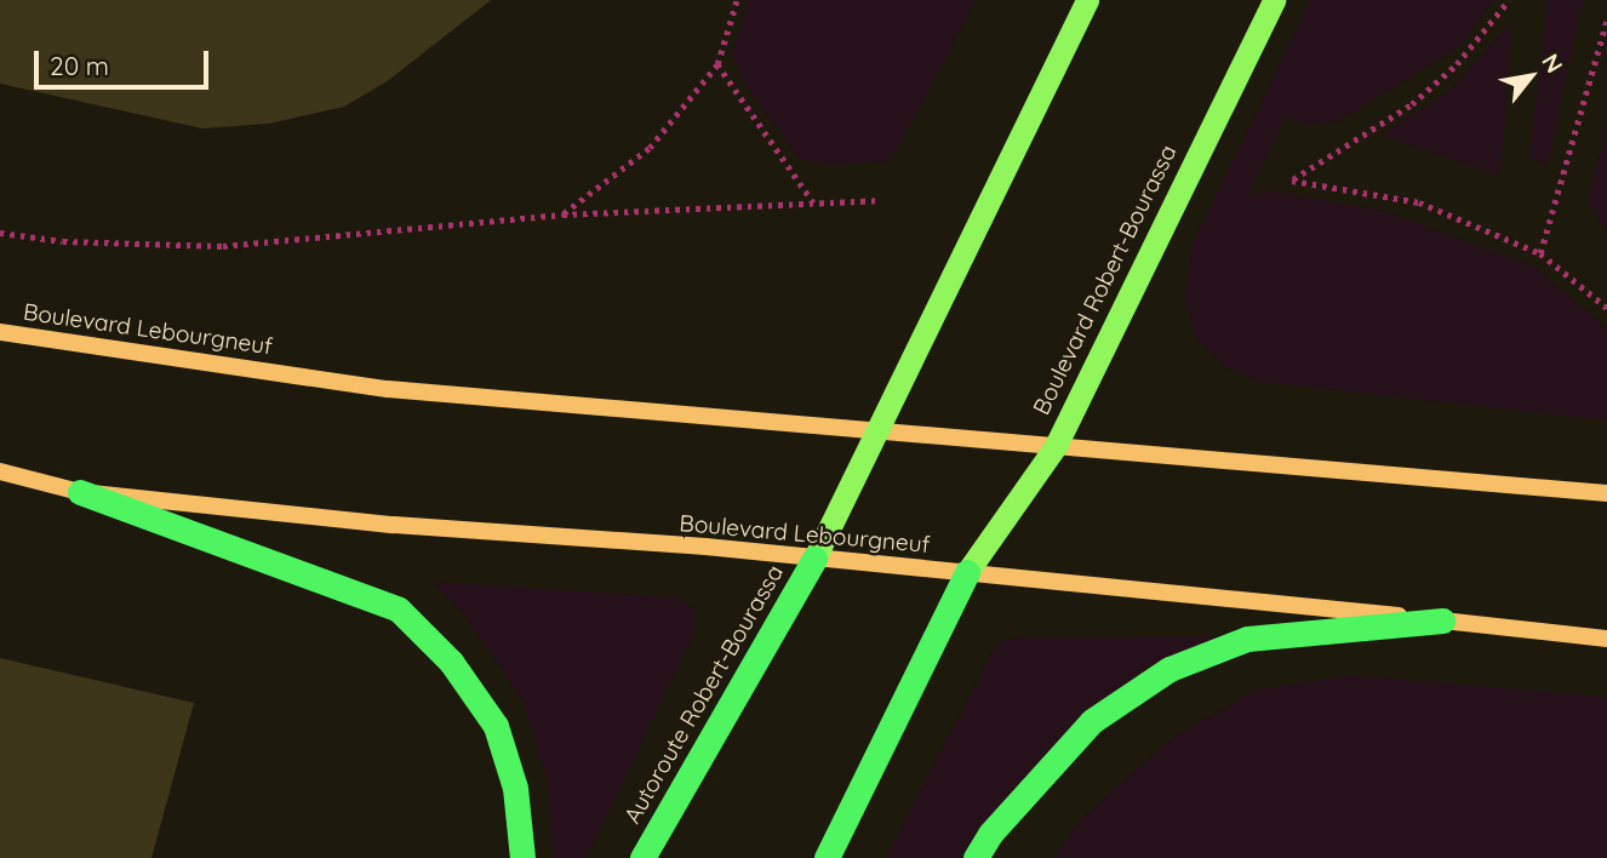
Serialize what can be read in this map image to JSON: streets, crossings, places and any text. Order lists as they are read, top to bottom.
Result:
{
  "streets": {
    "highway": ["Boulevard Robert-Bourassa", "Autoroute Robert-Bourassa"],
    "main road": ["Boulevard Lebourgneuf"]
  },
  "crossings": [
    ["Boulevard Robert-Bourassa", "Boulevard Lebourgneuf"],
    ["Boulevard Lebourgneuf", "Autoroute Robert-Bourassa"]
  ],
  "scale_bar": "20 m",
  "north": "top right"
}
